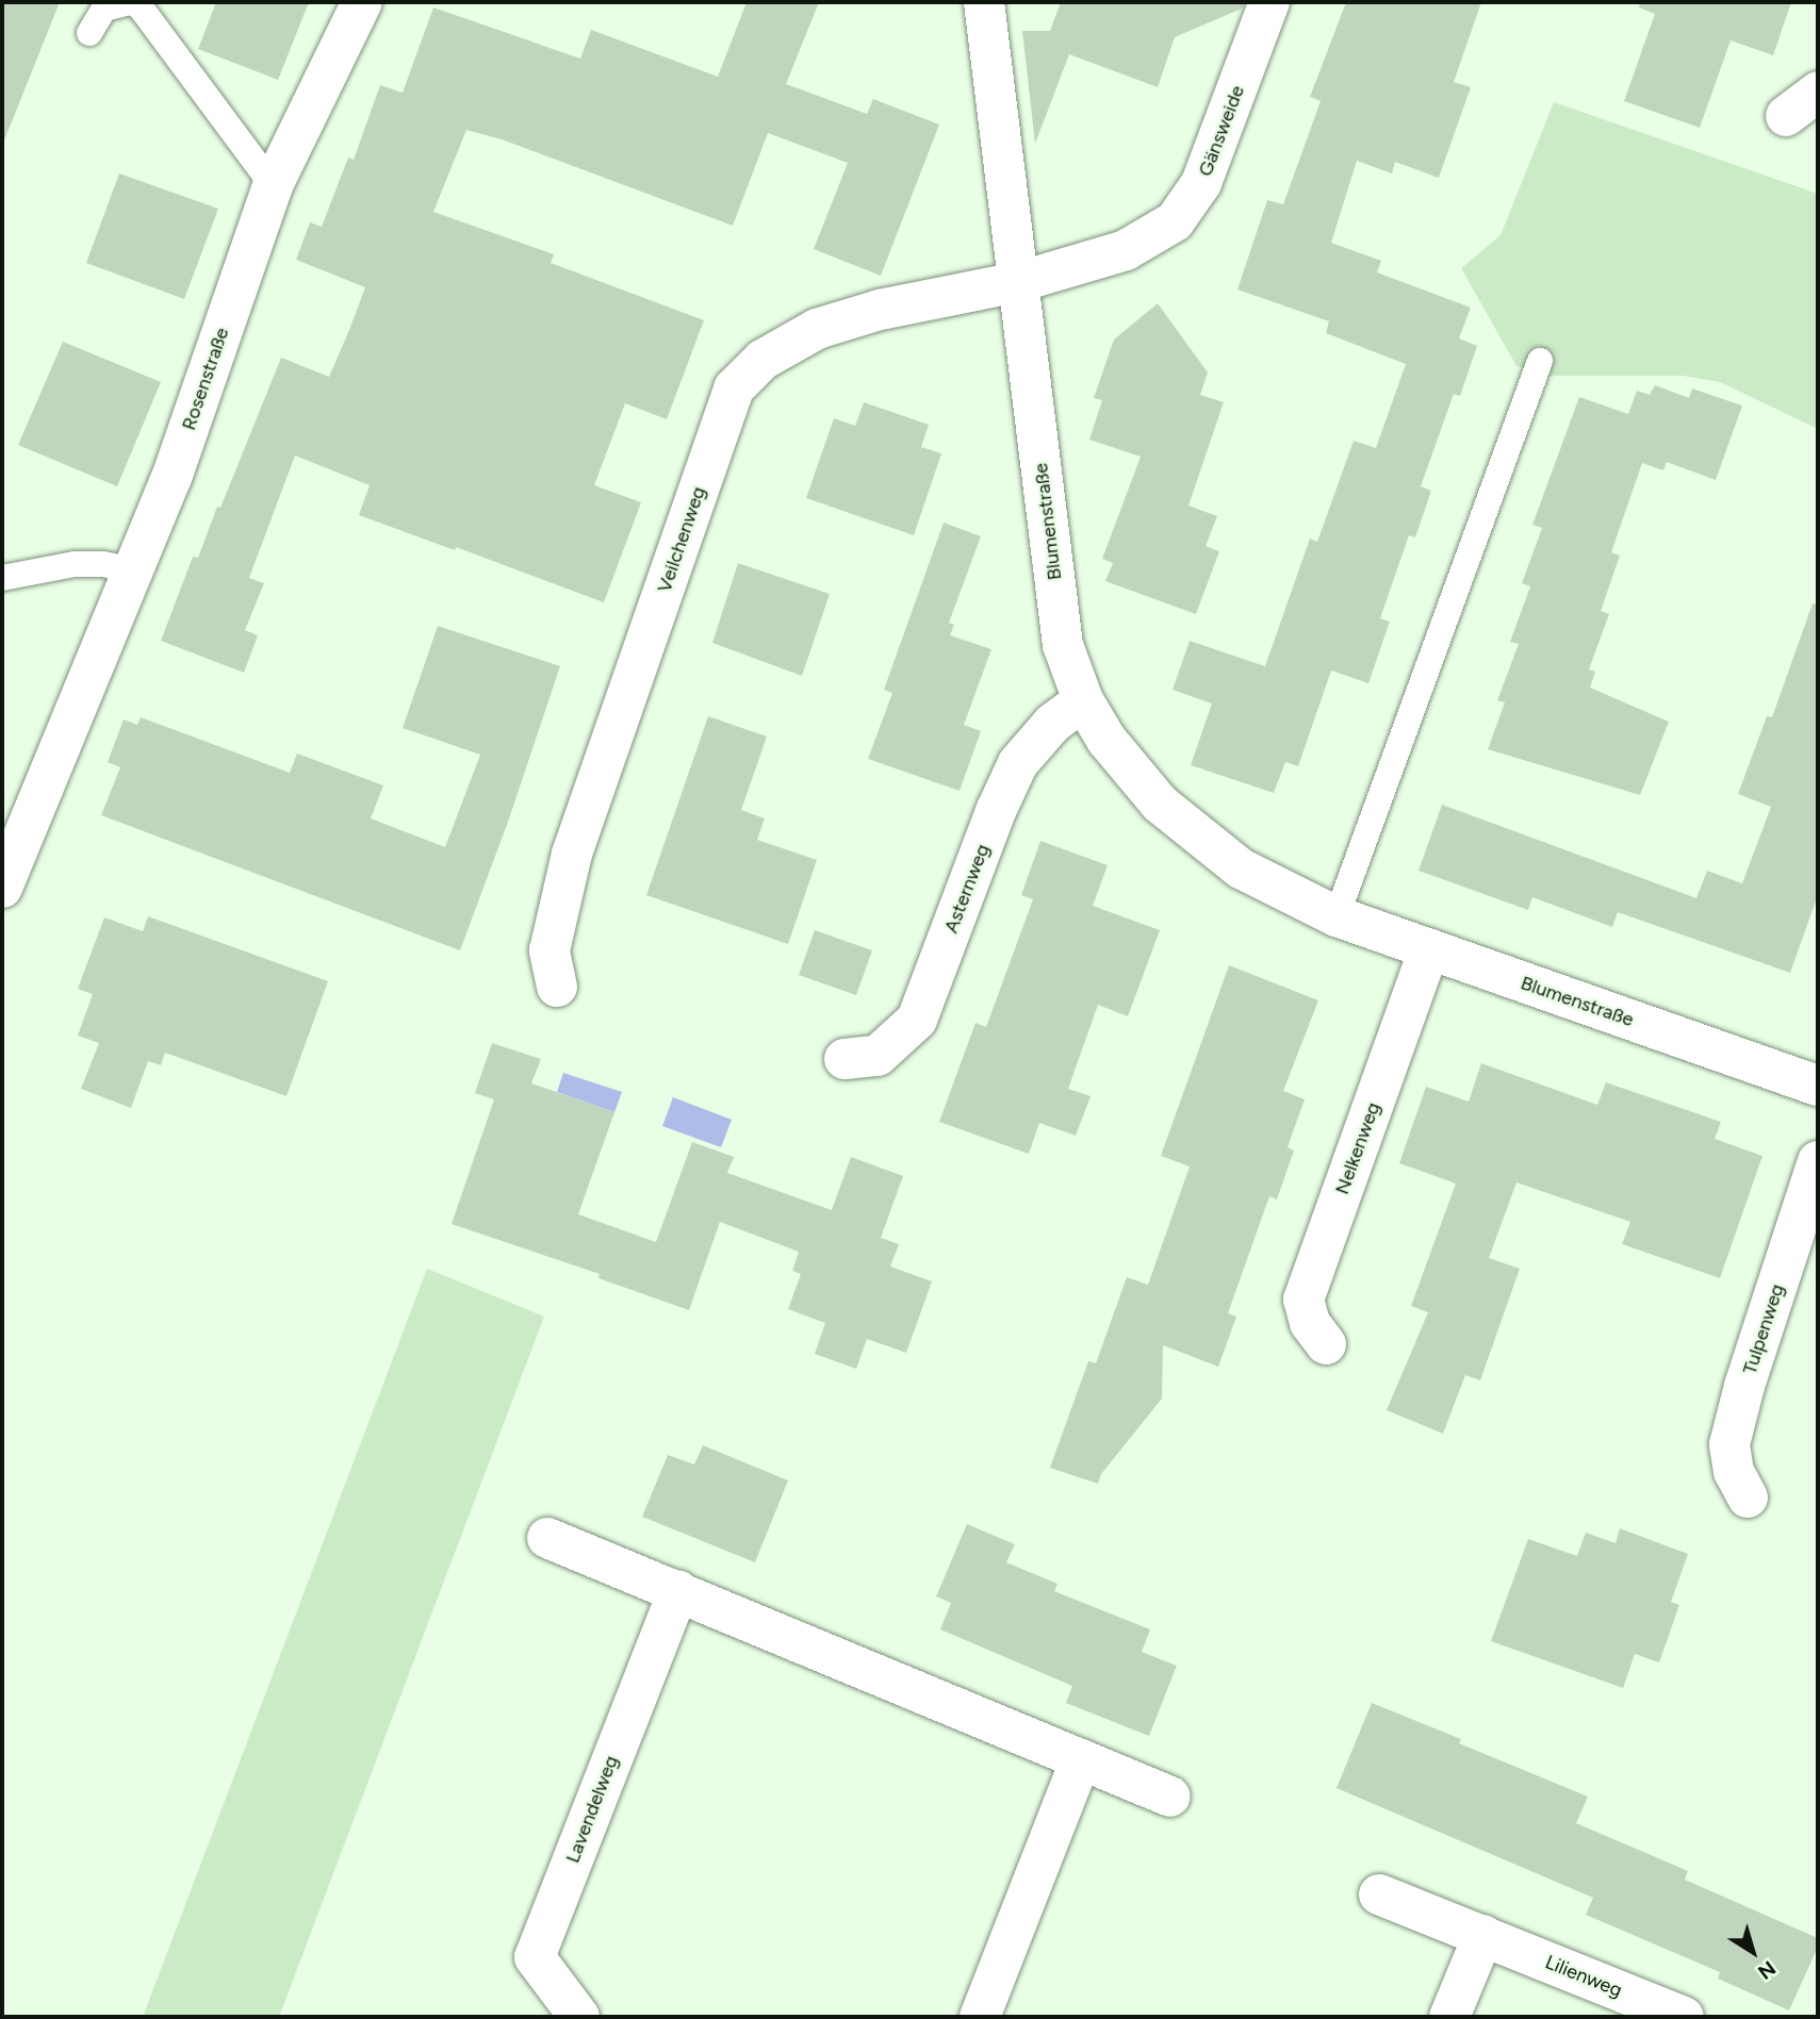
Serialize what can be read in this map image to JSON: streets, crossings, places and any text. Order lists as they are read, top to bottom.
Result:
{
  "streets": {
    "street": [
      "Gänsweide",
      "Rosenstraße",
      "Blumenstraße",
      "Veilchenweg",
      "Asternweg",
      "Nelkenweg",
      "Tulpenweg",
      "Lavendelweg",
      "Lilienweg"
    ]
  },
  "crossings": [
    ["Gänsweide", "Blumenstraße"],
    ["Gänsweide", "Veilchenweg"],
    ["Blumenstraße", "Veilchenweg"],
    ["Blumenstraße", "Asternweg"],
    ["Blumenstraße", "Nelkenweg"]
  ],
  "north": "bottom right"
}
